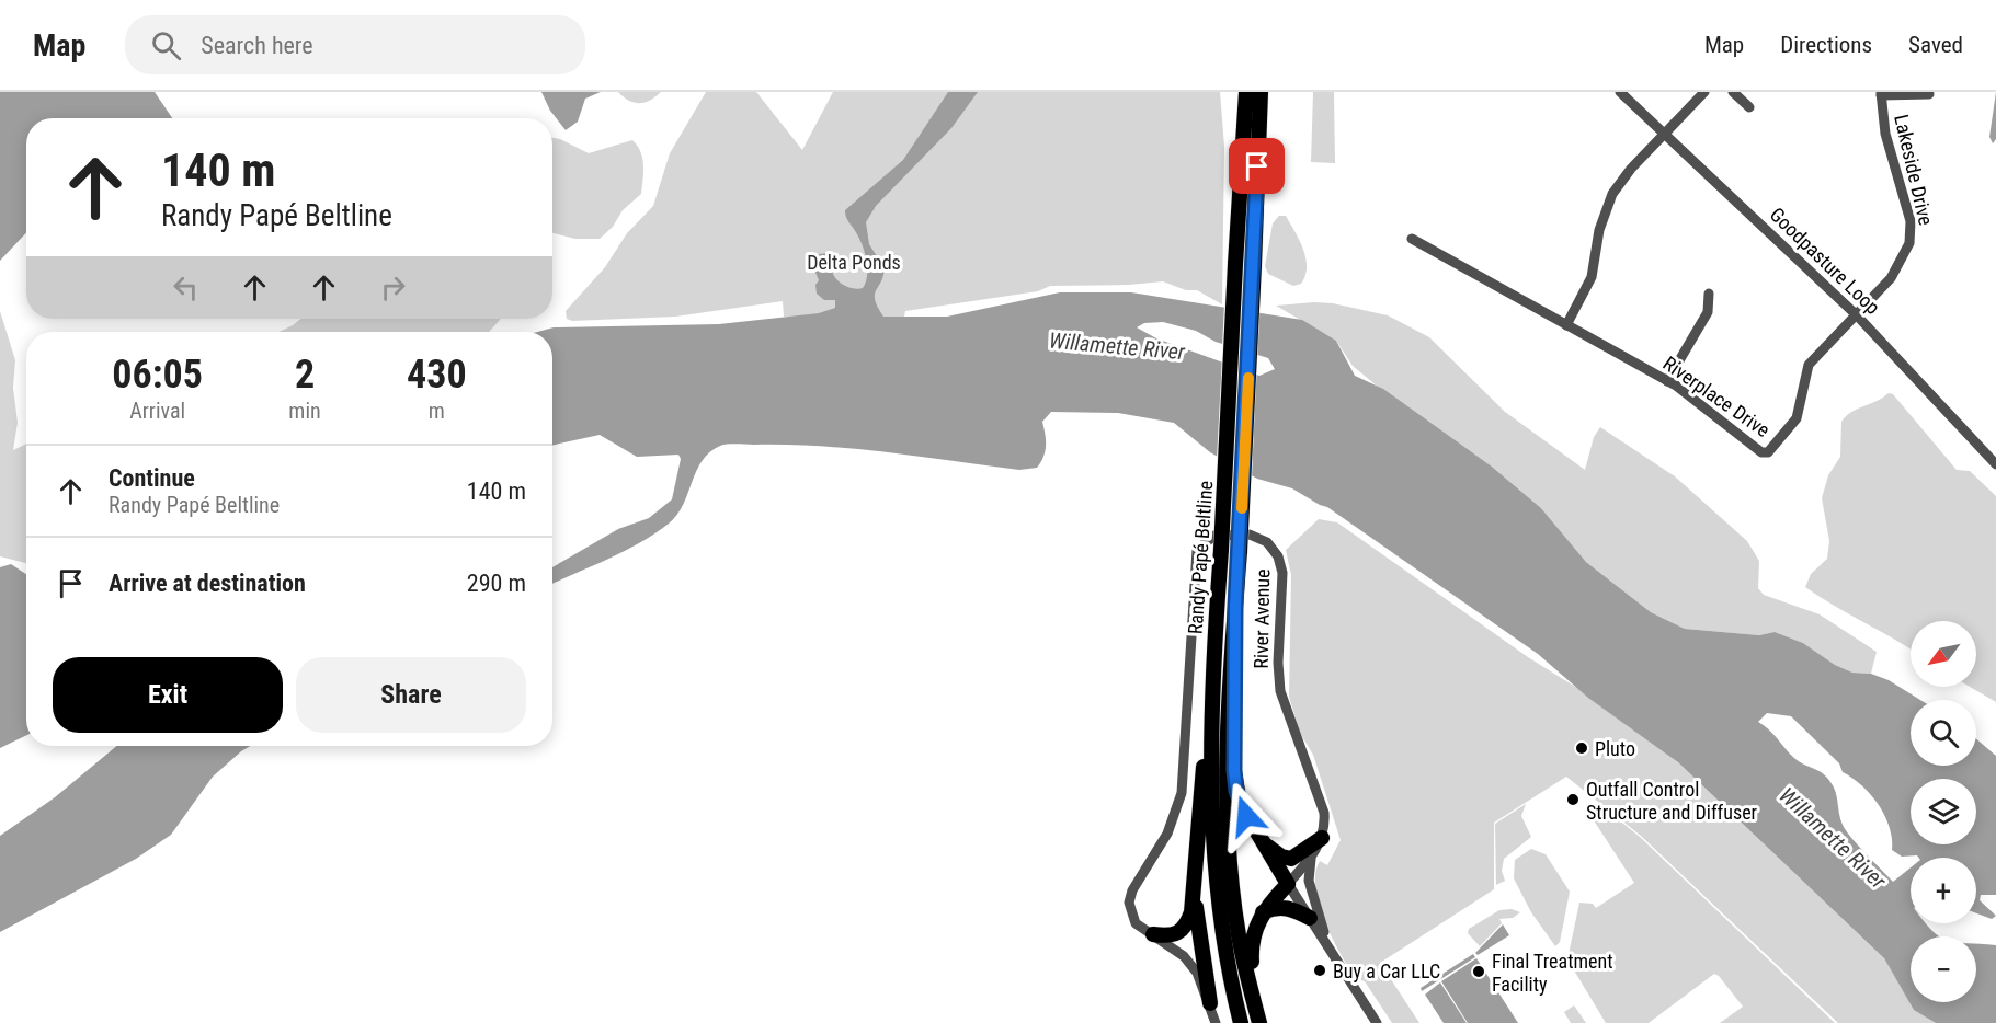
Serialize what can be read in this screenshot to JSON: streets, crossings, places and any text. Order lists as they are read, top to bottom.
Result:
{
  "streets": {
    "highway": ["Randy Papé Beltline"],
    "street": [
      "Lakeside Drive",
      "Goodpasture Loop",
      "Riverplace Drive",
      "River Avenue"
    ]
  },
  "crossings": [
    ["Lakeside Drive", "Goodpasture Loop"],
    ["Lakeside Drive", "Riverplace Drive"],
    ["Goodpasture Loop", "Riverplace Drive"]
  ],
  "water": ["Willamette River"],
  "parks": ["Delta Ponds"],
  "places": [
    "Pluto",
    "Outfall Control Structure and Diffuser",
    "Buy a Car LLC",
    "Final Treatment Facility"
  ],
  "north": "bottom left",
  "page": {
    "header": "Map",
    "search": "Search here",
    "nav": ["Map", "Directions", "Saved"],
    "turn": ["140 m", "Randy Papé Beltline"],
    "eta": [
      "06:05",
      "Arrival",
      "2",
      "min",
      "430",
      "m"
    ],
    "list": [
      {
        "name": "Continue",
        "note": "Randy Papé Beltline",
        "value": "140 m"
      },
      {
        "name": "Arrive at destination",
        "value": "290 m"
      }
    ],
    "map_buttons": ["+", "−"],
    "buttons": ["Exit", "Share"]
  }
}
